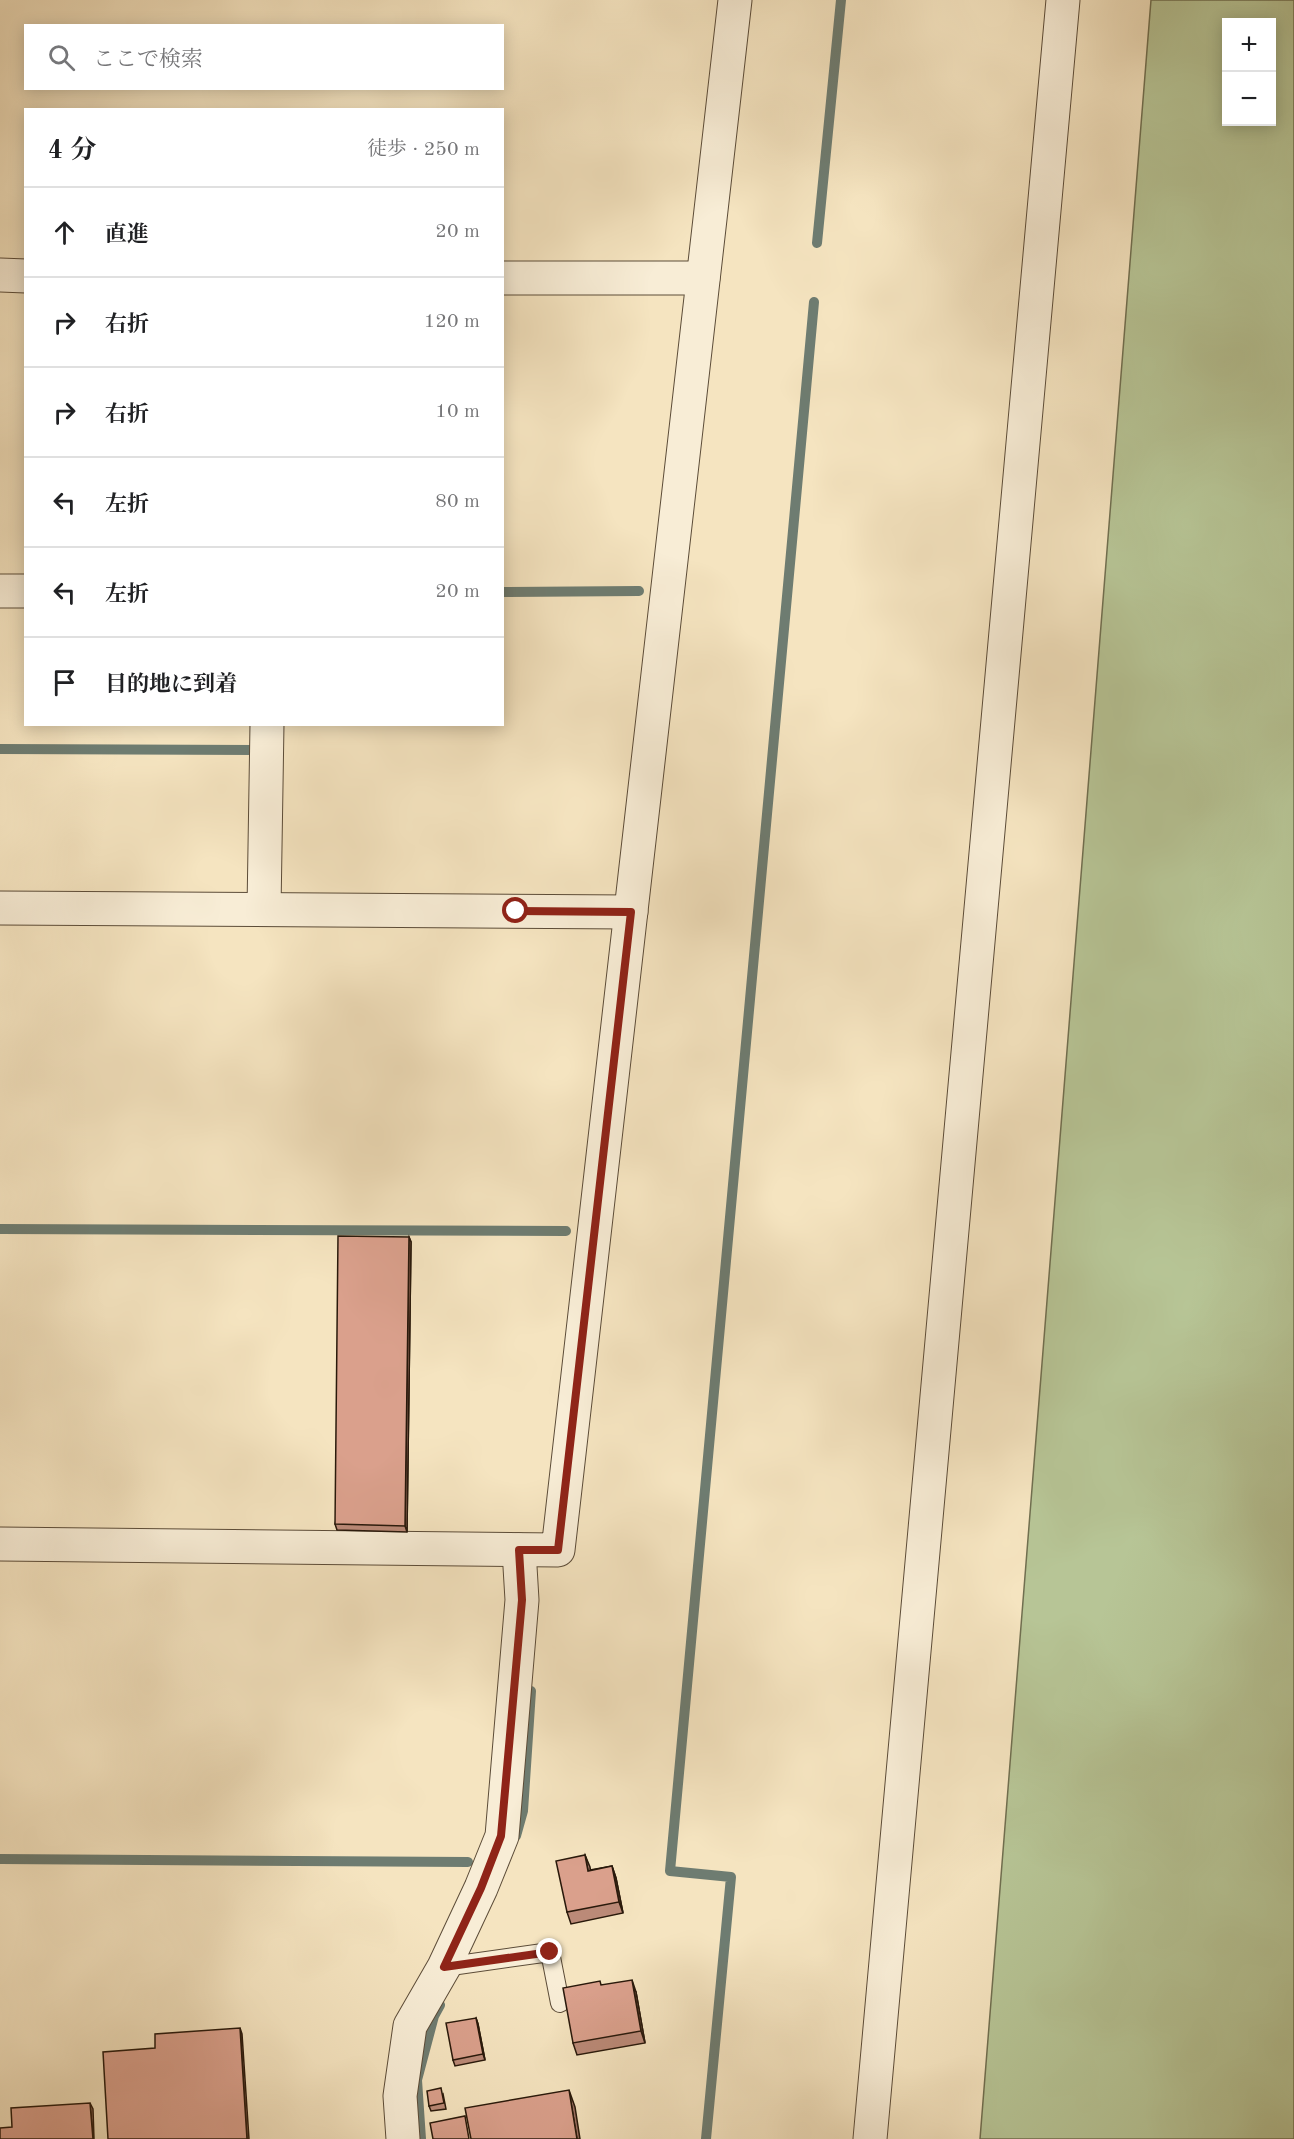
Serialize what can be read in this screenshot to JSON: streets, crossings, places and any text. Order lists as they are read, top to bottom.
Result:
{
  "page": {
    "map_buttons": ["+", "−"],
    "search": "ここで検索",
    "heading": ["4 分", "徒歩 · 250 m"],
    "list": [
      ["直進", "20 m"],
      ["右折", "120 m"],
      ["右折", "10 m"],
      ["左折", "80 m"],
      ["左折", "20 m"],
      "目的地に到着"
    ]
  }
}
